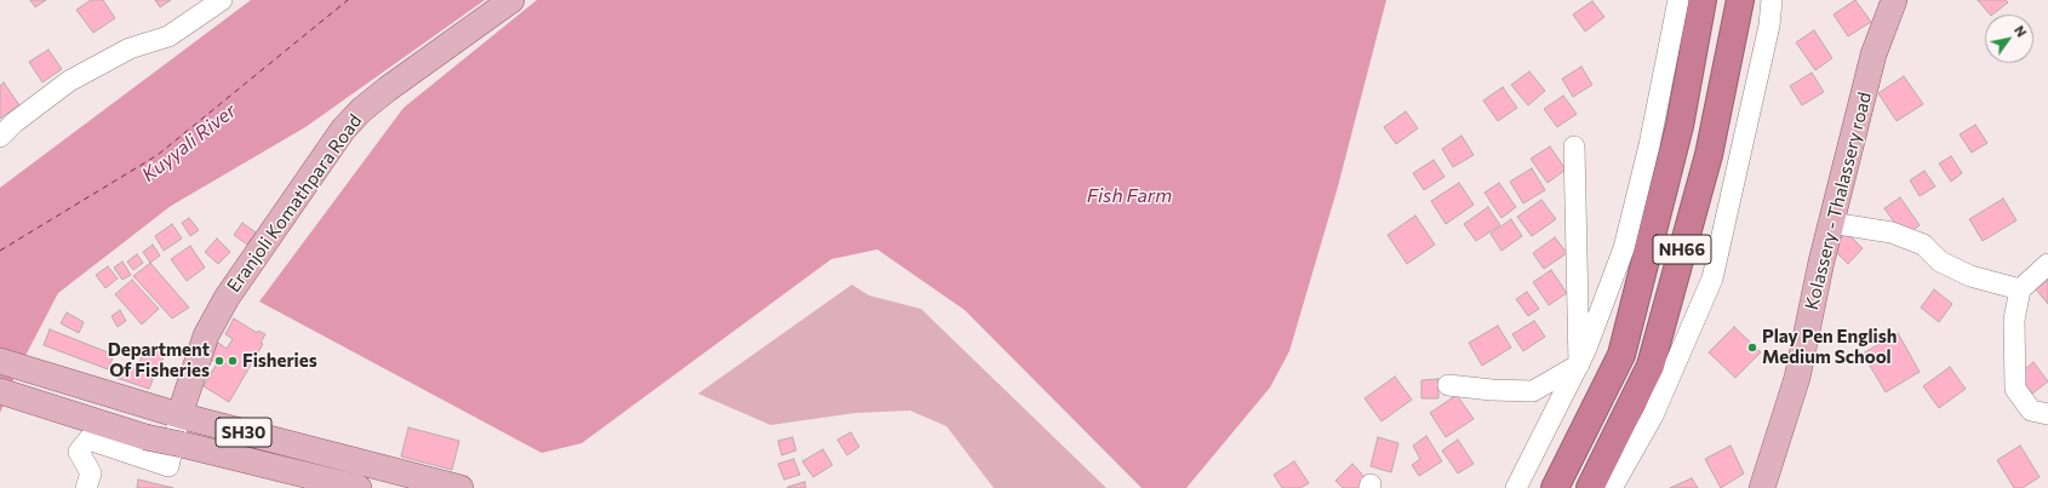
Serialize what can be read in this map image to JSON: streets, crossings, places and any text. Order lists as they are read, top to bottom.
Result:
{
  "streets": {
    "highway": ["NH66"],
    "main road": ["Kolassery - Thalassery road", "Eranjoli Komathpara Road", "SH30"]
  },
  "crossings": [
    ["Eranjoli Komathpara Road", "SH30"]
  ],
  "water": ["Kuyyali River", "Fish Farm"],
  "places": ["Play Pen English Medium School", "Department Of Fisheries", "Fisheries"],
  "north": "top right"
}
